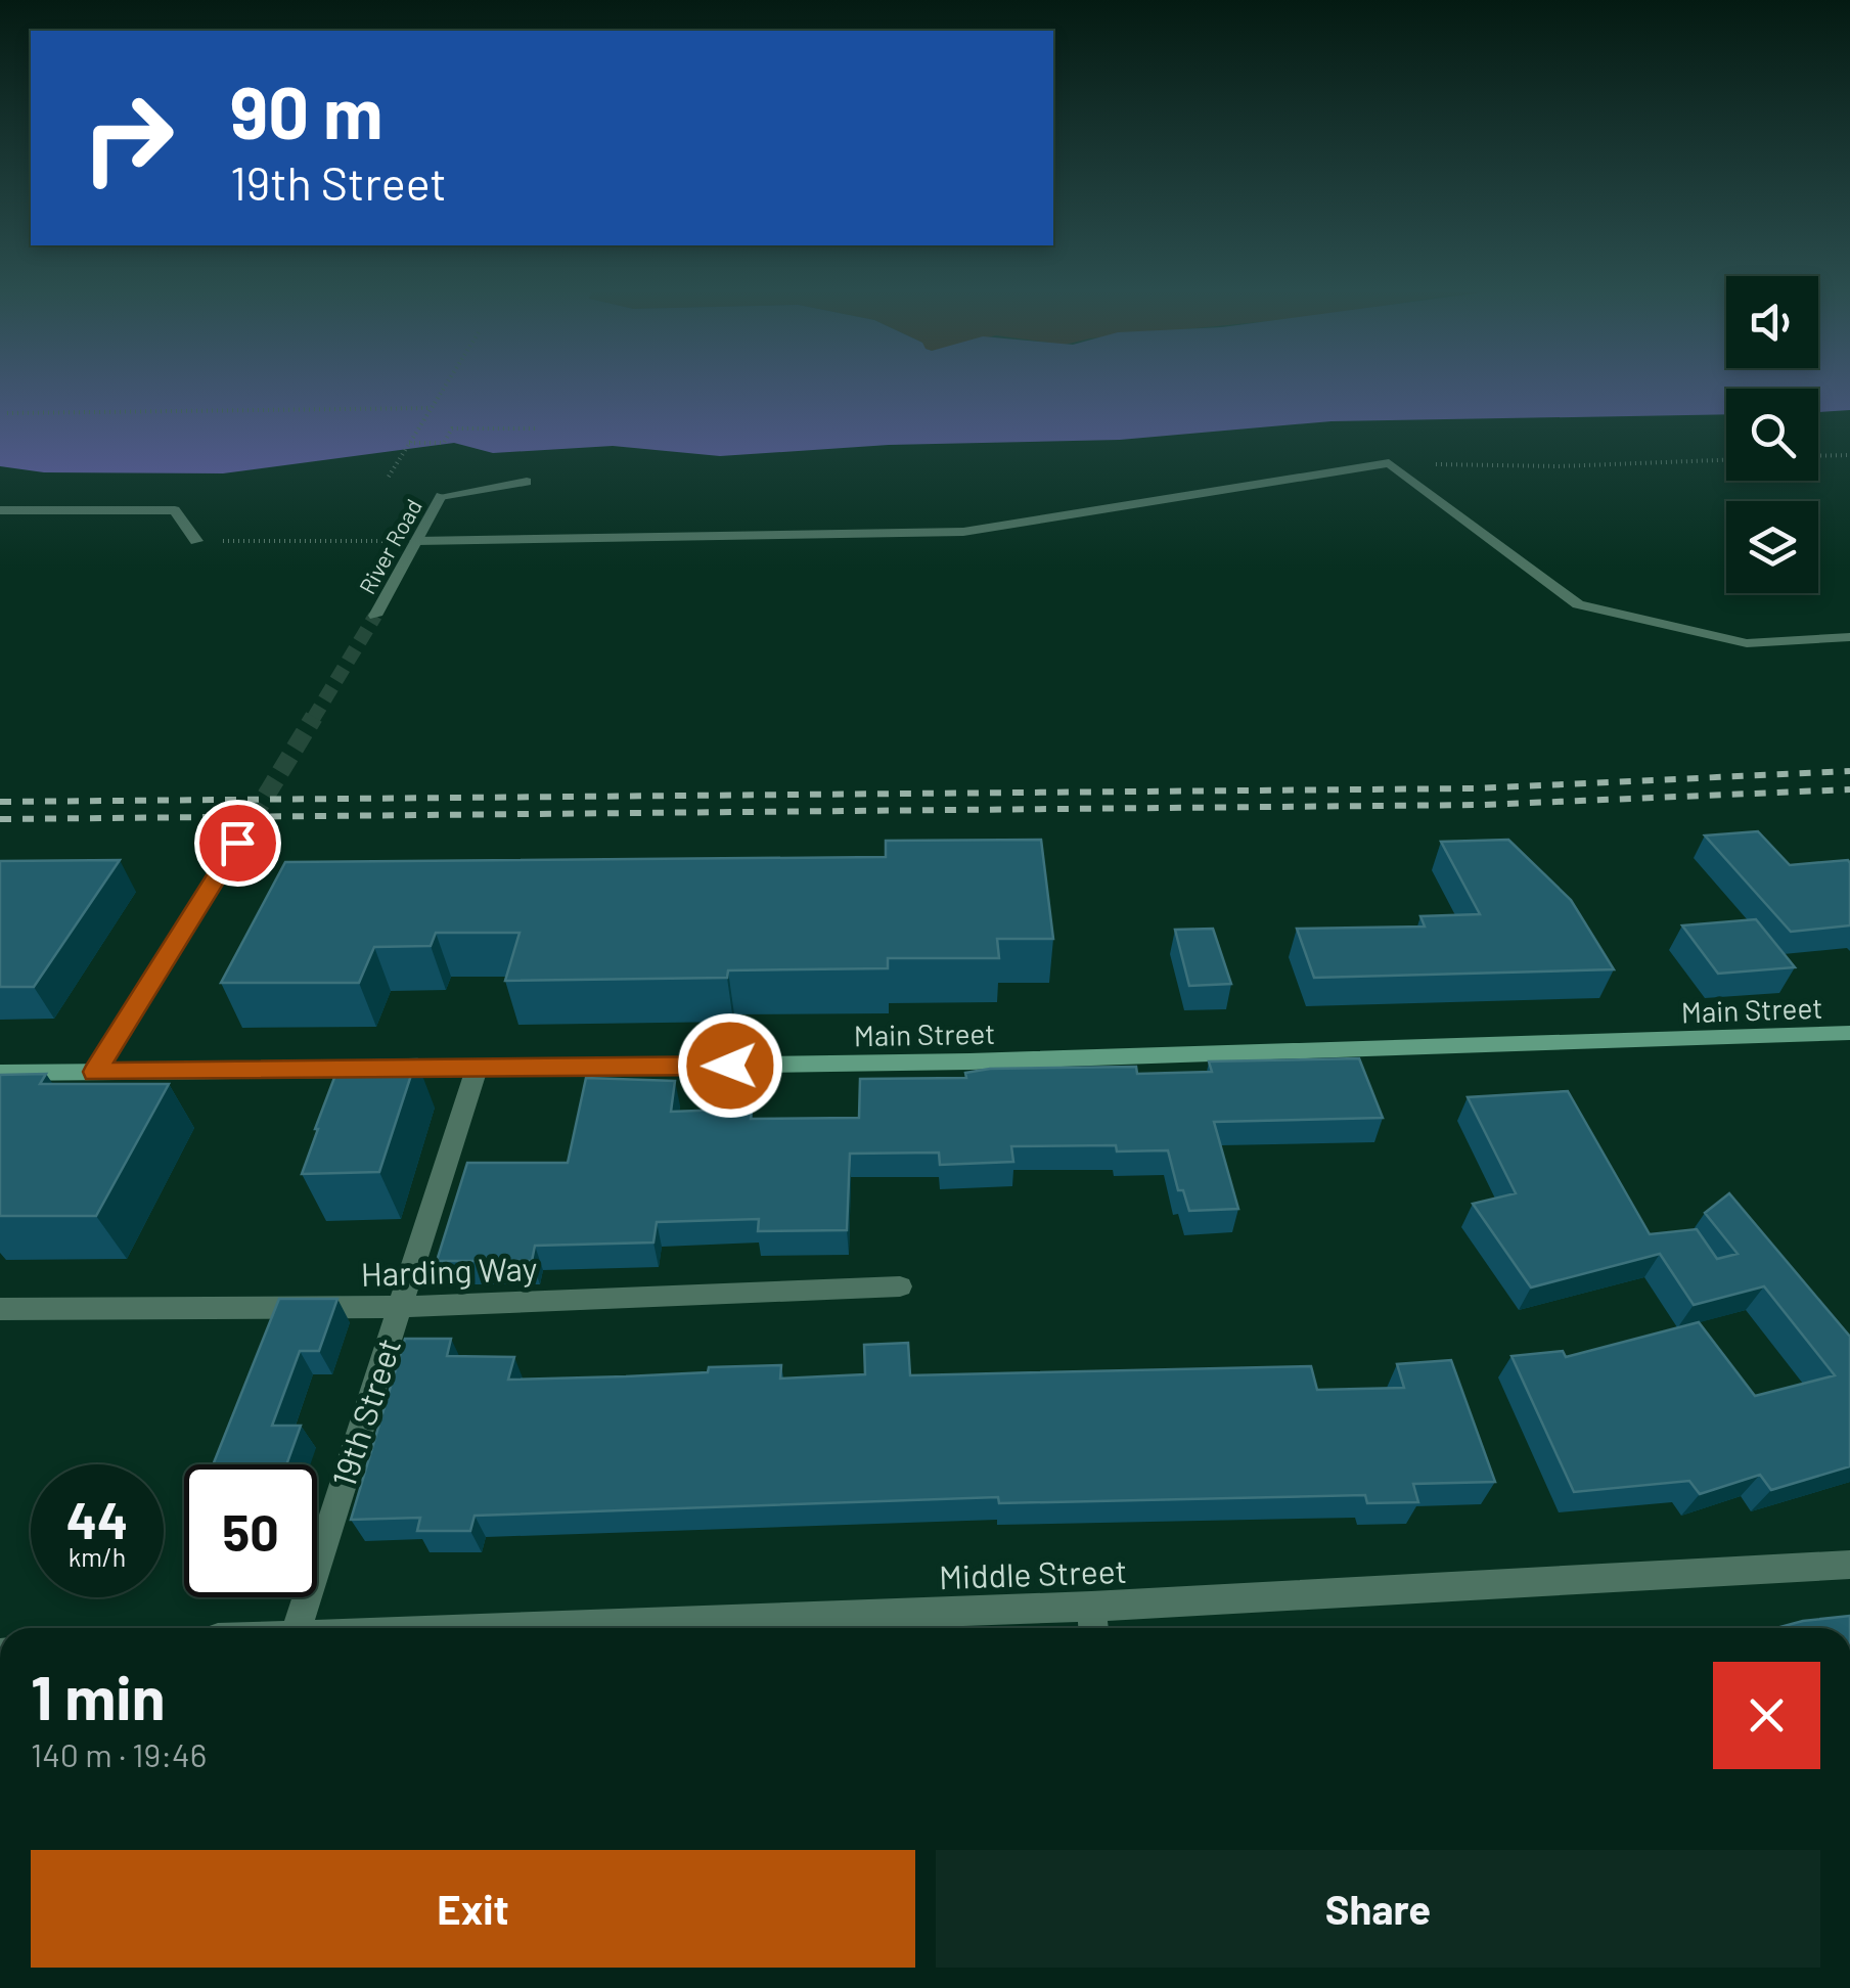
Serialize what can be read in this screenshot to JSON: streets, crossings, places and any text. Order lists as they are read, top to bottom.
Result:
{
  "streets": {
    "main road": ["Main Street"],
    "street": [
      "River Road",
      "Harding Way",
      "19th Street",
      "Middle Street"
    ]
  },
  "crossings": [
    ["Main Street", "19th Street"],
    ["Harding Way", "19th Street"]
  ],
  "page": {
    "turn": ["90 m", "19th Street"],
    "speed": "44 km/h",
    "limit": "50",
    "heading": ["1 min", "140 m · 19:46"],
    "buttons": ["Exit", "Share"]
  }
}
